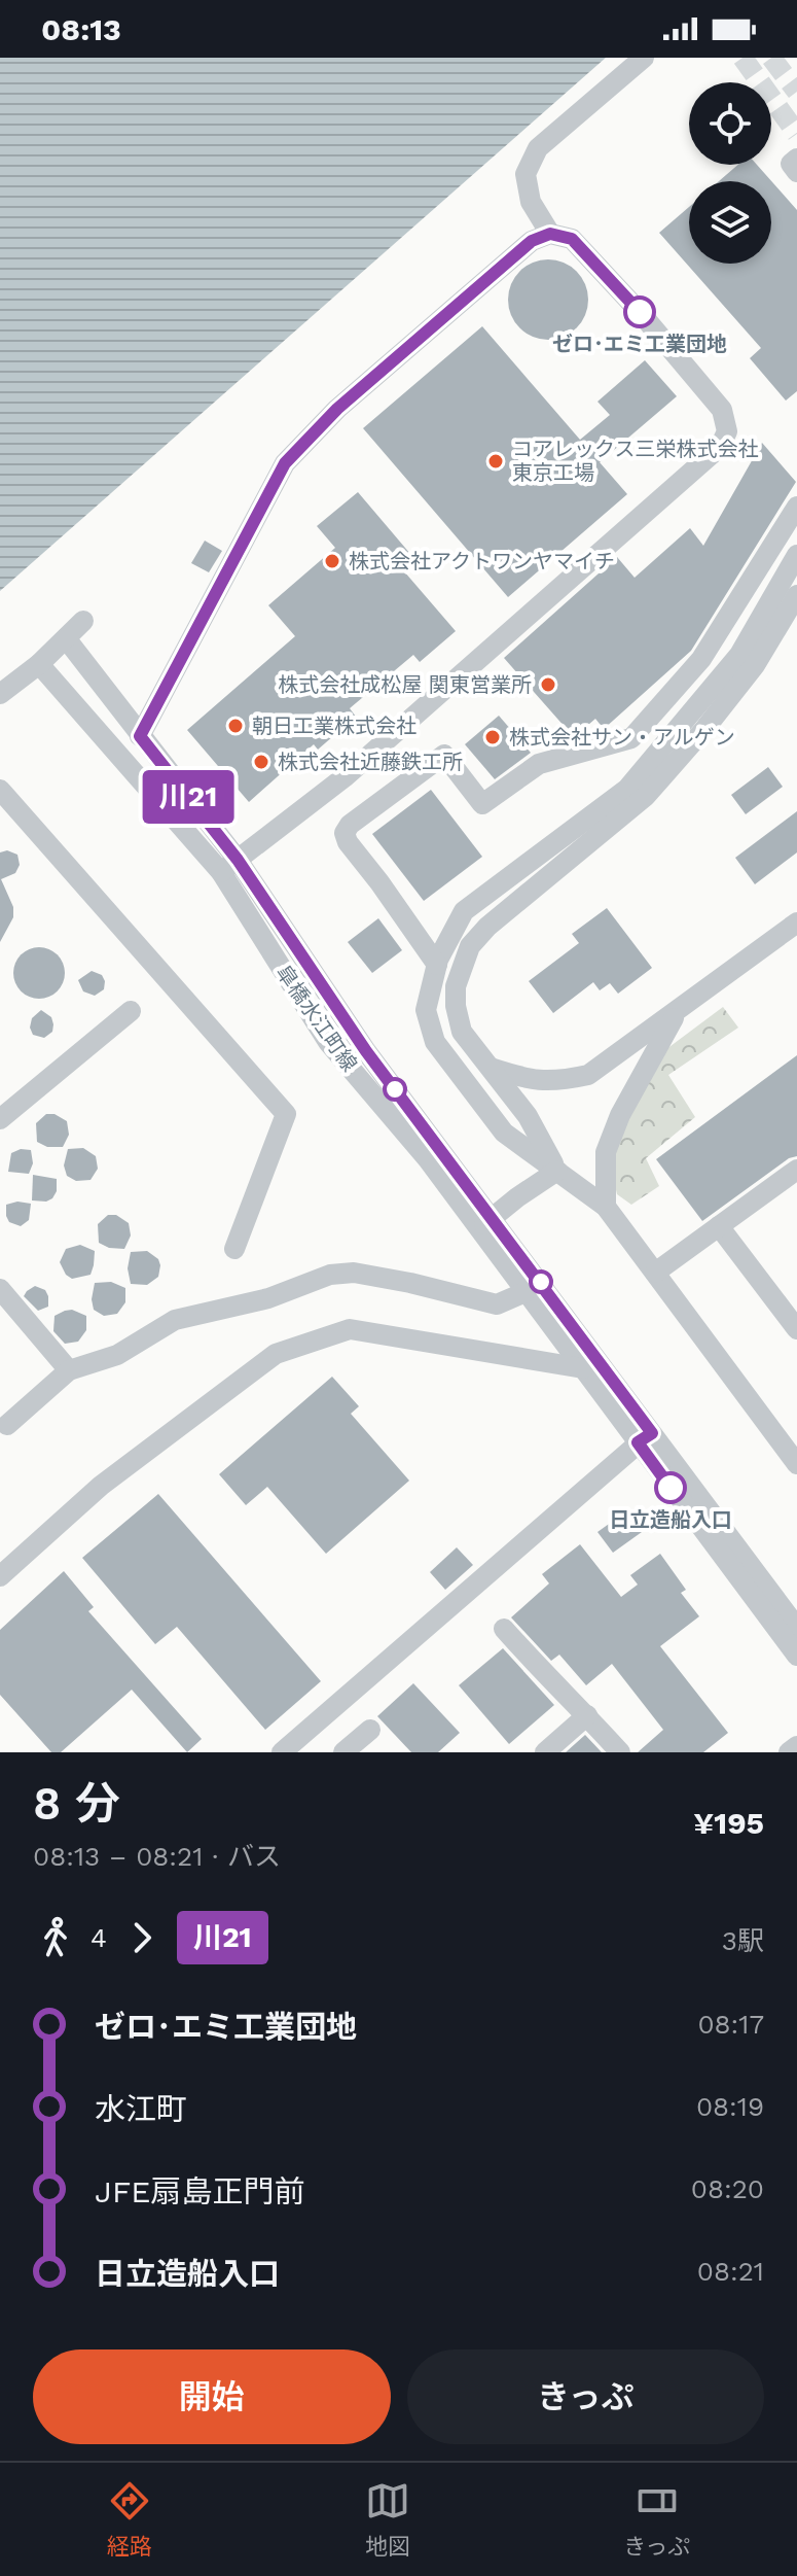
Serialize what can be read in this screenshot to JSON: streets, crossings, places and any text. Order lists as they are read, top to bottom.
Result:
{
  "streets": {
    "street": ["皐橋水江町線"]
  },
  "places": [
    "ゼロ･エミ工業団地",
    "コアレックス三栄株式会社 東京工場",
    "株式会社アクトワンヤマイチ",
    "株式会社成松屋 関東営業所",
    "朝日工業株式会社",
    "株式会社サン・アルゲン",
    "株式会社近藤鉄工所",
    "日立造船入口"
  ],
  "lines": ["bus line 川21"],
  "page": {
    "status": "08:13",
    "on_map": "川21",
    "heading": ["8 分", "08:13 – 08:21 · バス", "¥195"],
    "legs": ["4", "川21", "3駅"],
    "list": [
      {
        "name": "ゼロ･エミ工業団地",
        "value": "08:17"
      },
      {
        "name": "水江町",
        "value": "08:19"
      },
      {
        "name": "JFE扇島正門前",
        "value": "08:20"
      },
      {
        "name": "日立造船入口",
        "value": "08:21"
      }
    ],
    "buttons": ["開始", "きっぷ"],
    "tabs": ["経路", "地図", "きっぷ"]
  }
}
